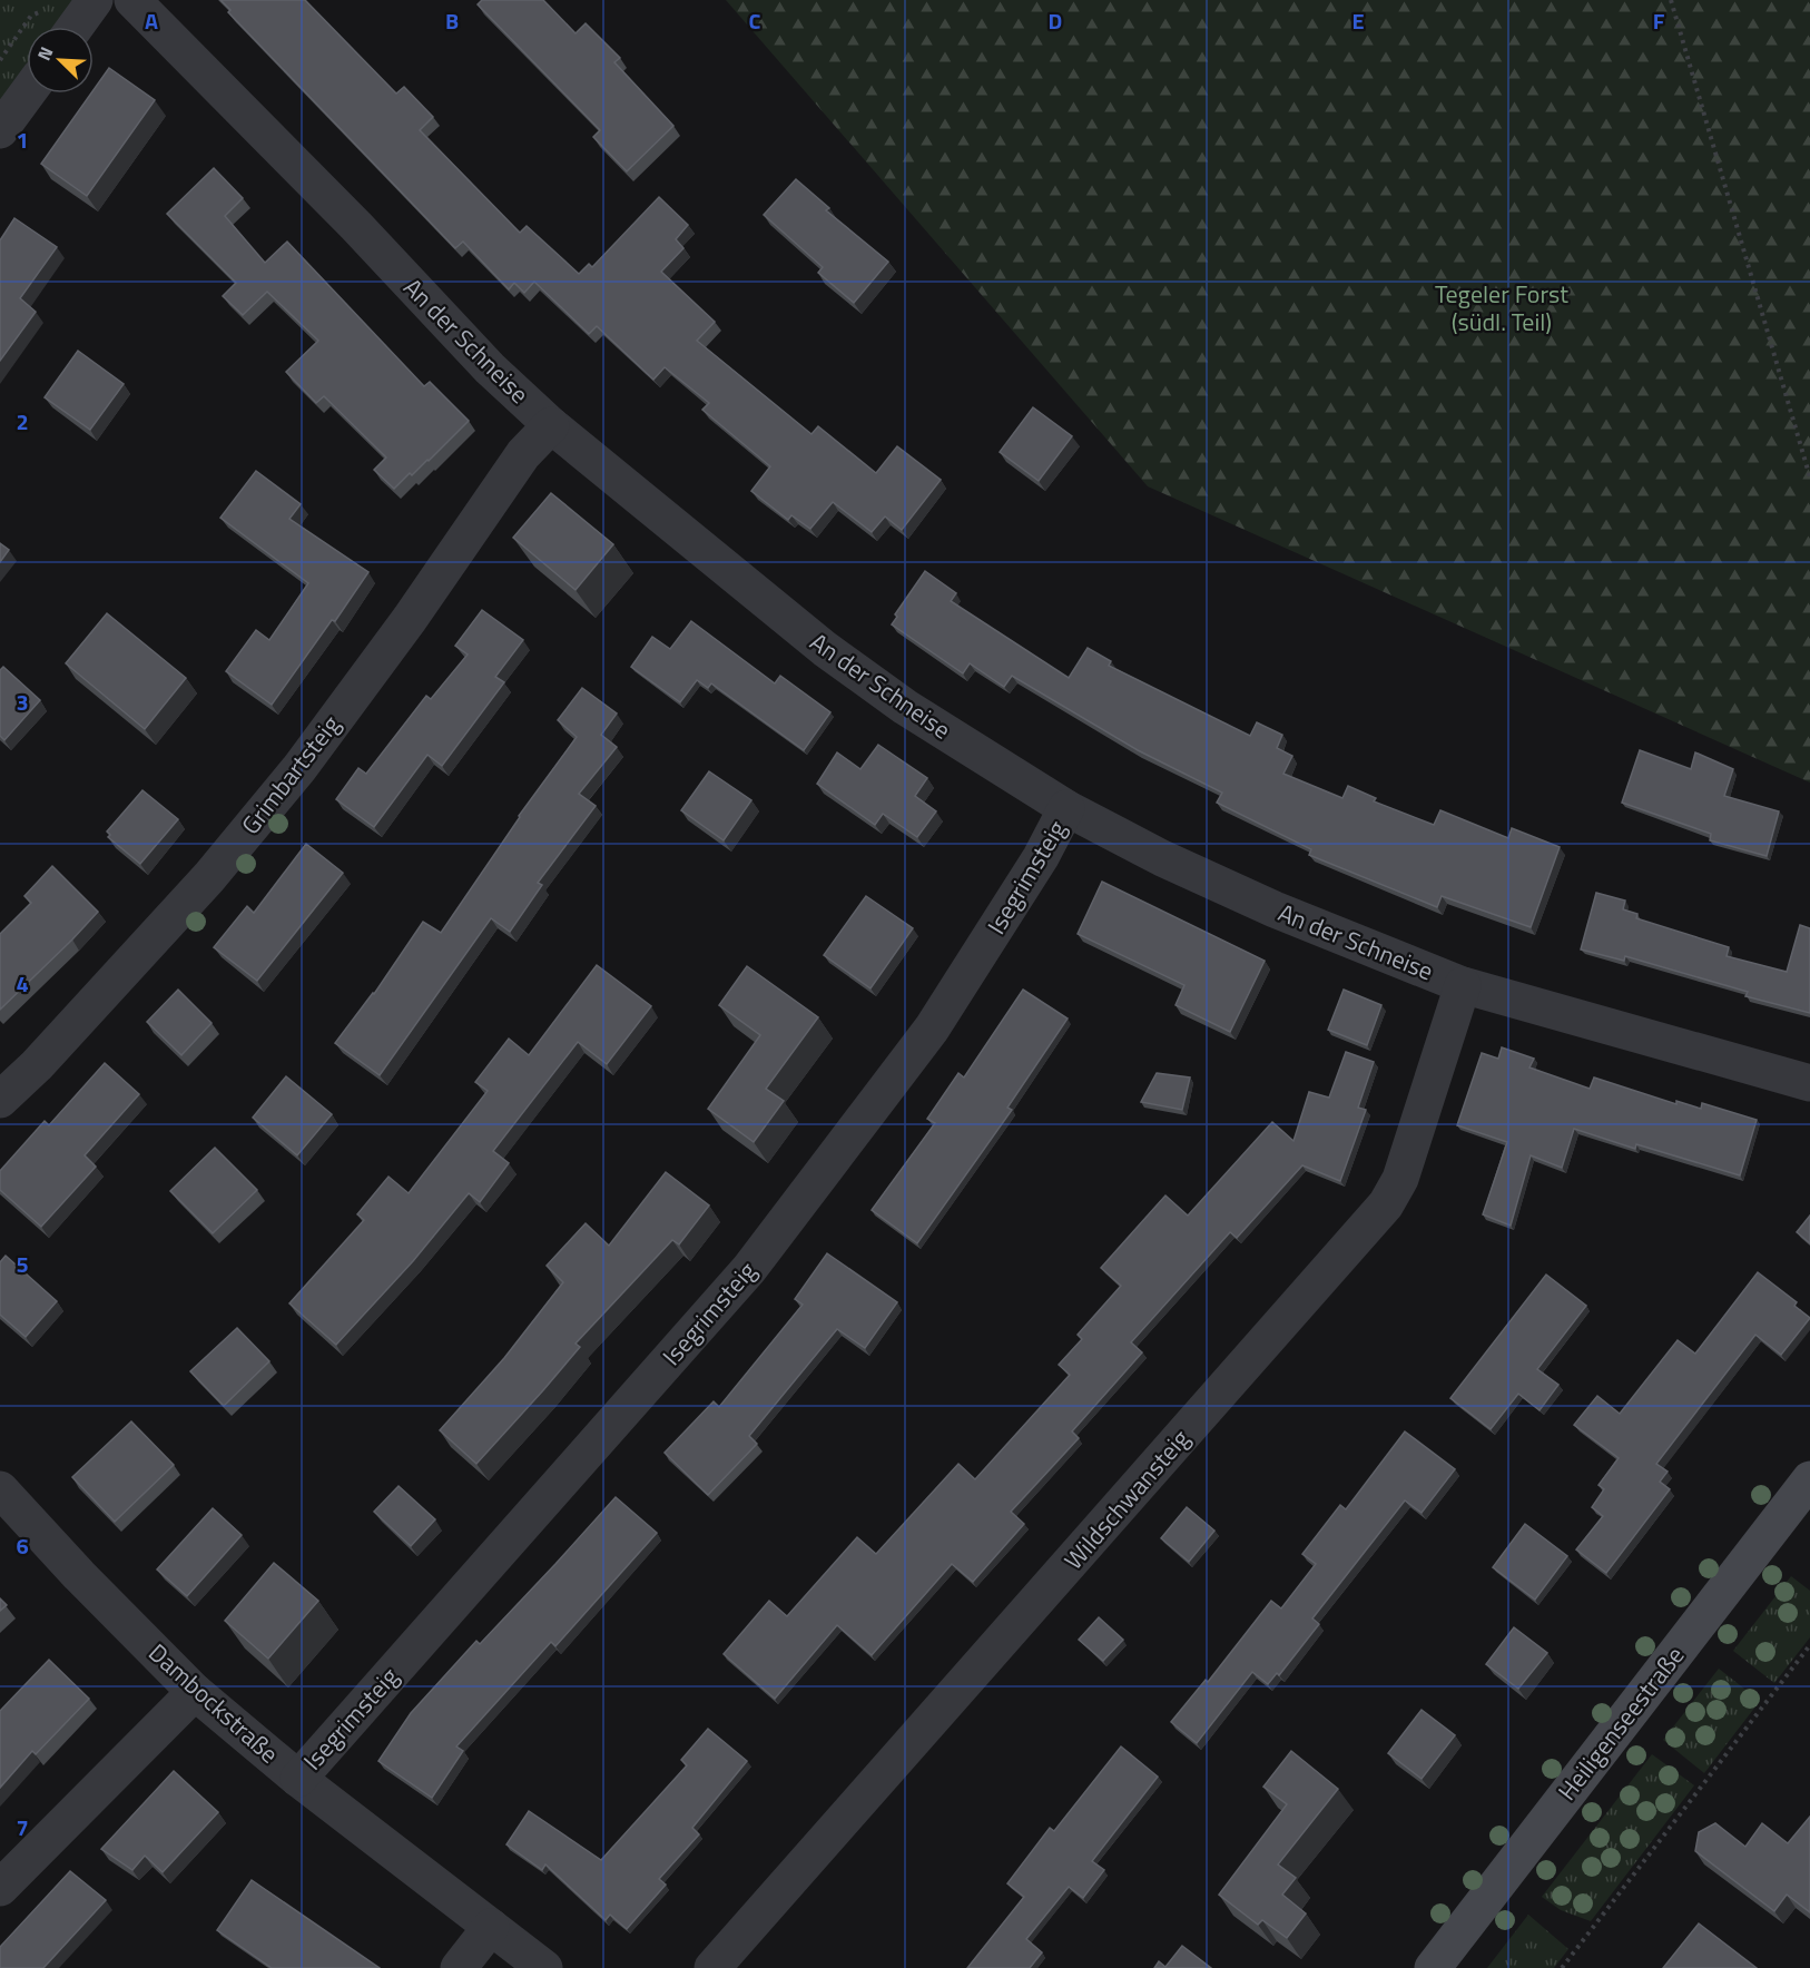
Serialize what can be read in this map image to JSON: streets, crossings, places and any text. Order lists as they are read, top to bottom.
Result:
{
  "streets": {
    "main road": ["Heiligenseestraße"],
    "street": [
      "An der Schneise",
      "Grimbartsteig",
      "Isegrimsteig",
      "Wildschwansteig",
      "Dambockstraße"
    ]
  },
  "crossings": [
    ["An der Schneise", "Grimbartsteig"],
    ["An der Schneise", "Isegrimsteig"],
    ["An der Schneise", "Wildschwansteig"],
    ["Isegrimsteig", "Dambockstraße"]
  ],
  "parks": ["Tegeler Forst (südl. Teil)"],
  "north": "top left",
  "grid": {
    "columns": [
      "A",
      "B",
      "C",
      "D",
      "E",
      "F"
    ],
    "rows": [
      "1",
      "2",
      "3",
      "4",
      "5",
      "6",
      "7"
    ]
  }
}
